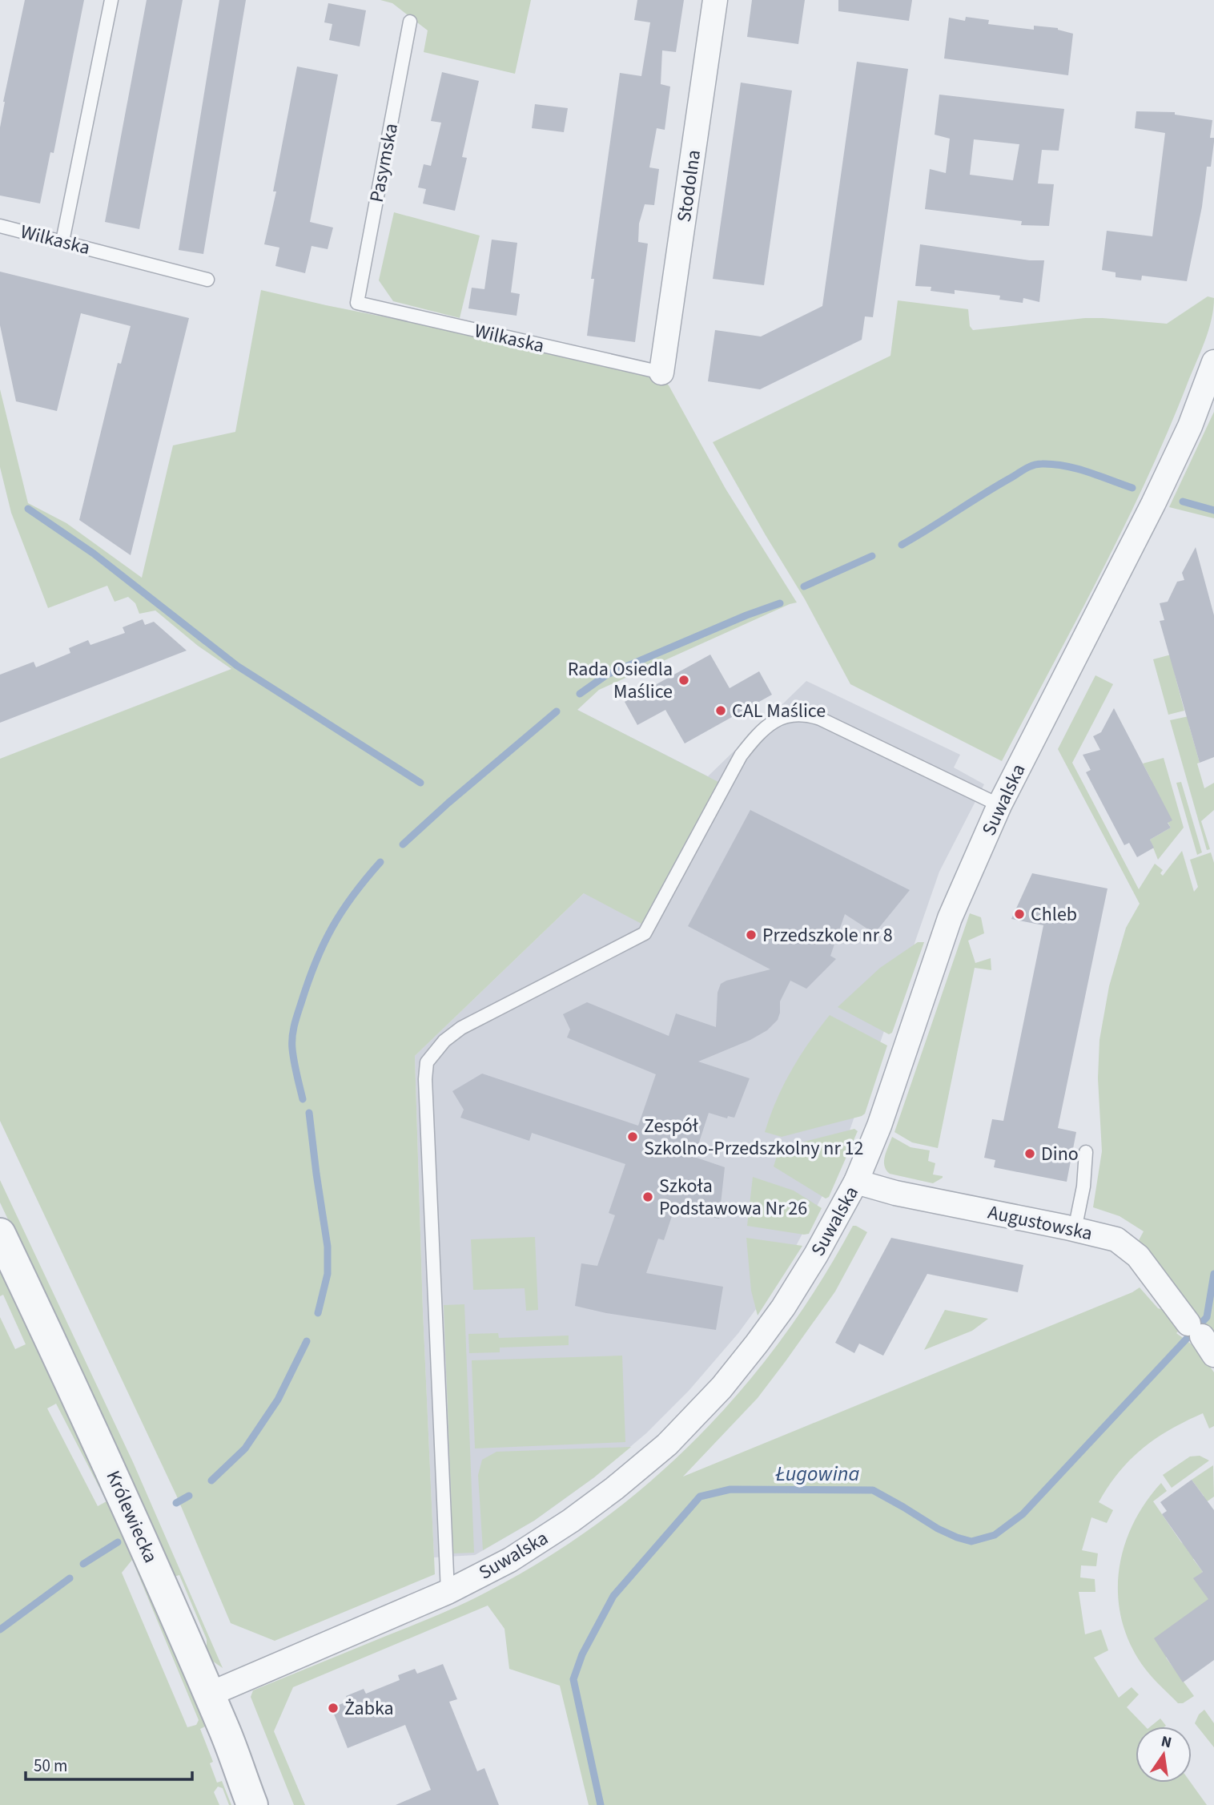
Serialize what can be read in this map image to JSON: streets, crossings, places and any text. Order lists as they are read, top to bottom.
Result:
{
  "streets": {
    "street": [
      "Stodolna",
      "Suwalska",
      "Augustowska",
      "Królewiecka"
    ],
    "lane": ["Pasymska", "Wilkaska"]
  },
  "crossings": [
    ["Pasymska", "Wilkaska"],
    ["Stodolna", "Wilkaska"],
    ["Suwalska", "Augustowska"],
    ["Suwalska", "Królewiecka"]
  ],
  "water": ["Ługowina"],
  "places": [
    "Rada Osiedla Maślice",
    "CAL Maślice",
    "Chleb",
    "Przedszkole nr 8",
    "Zespół Szkolno-Przedszkolny nr 12",
    "Dino",
    "Szkoła Podstawowa Nr 26",
    "Żabka"
  ],
  "scale_bar": "50 m",
  "north": "top"
}
